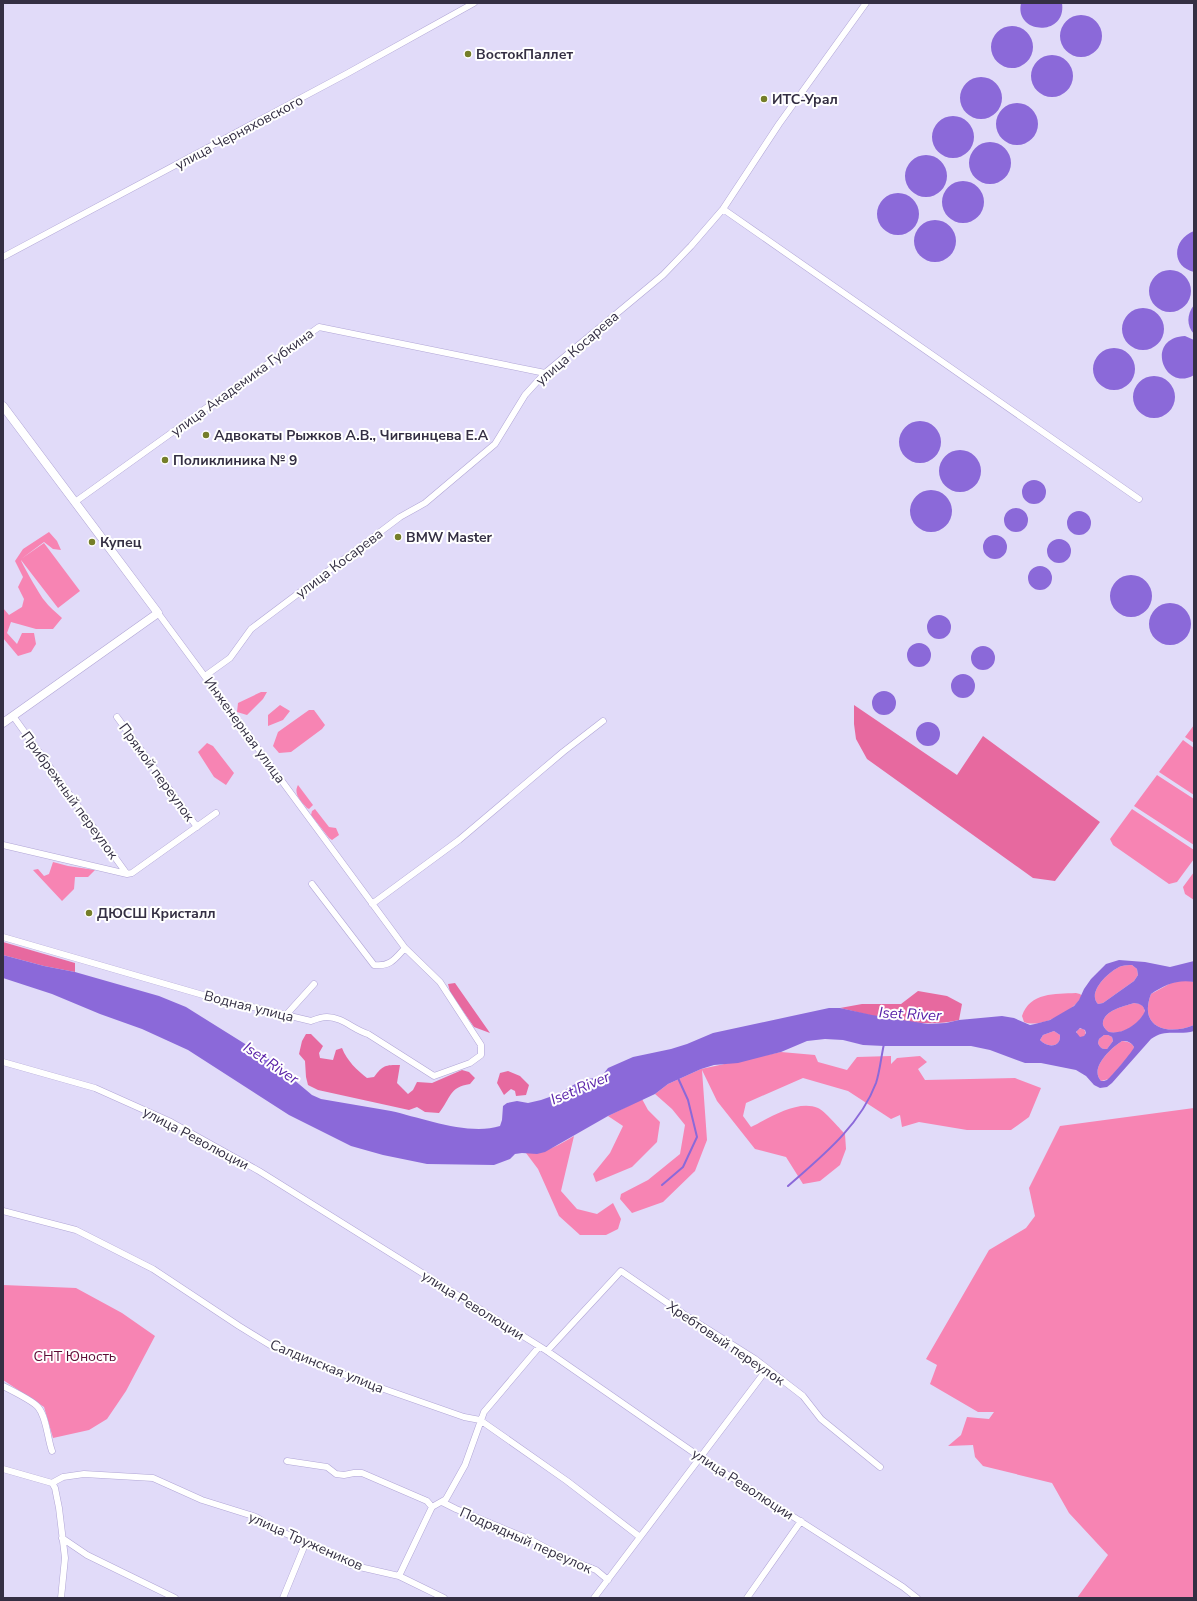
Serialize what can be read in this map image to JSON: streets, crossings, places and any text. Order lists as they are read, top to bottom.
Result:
{
  "streets": {
    "street": [
      "улица Черняховского",
      "улица Косарева",
      "улица Академика Губкина",
      "Инженерная улица",
      "Прямой переулок",
      "Прибрежный переулок",
      "Водная улица",
      "улица Революции",
      "Хребтовый переулок",
      "Салдинская улица",
      "Подрядный переулок",
      "улица Тружеников"
    ]
  },
  "crossings": [
    ["улица Косарева", "улица Академика Губкина"],
    ["улица Косарева", "Инженерная улица"],
    ["улица Академика Губкина", "Инженерная улица"],
    ["Инженерная улица", "Водная улица"],
    ["улица Революции", "Хребтовый переулок"]
  ],
  "water": ["Iset River"],
  "parks": ["СНТ Юность"],
  "places": [
    "ВостокПаллет",
    "ИТС-Урал",
    "Адвокаты Рыжков А.В., Чигвинцева Е.А",
    "Поликлиника № 9",
    "BMW Master",
    "Купец",
    "ДЮСШ Кристалл"
  ]
}
